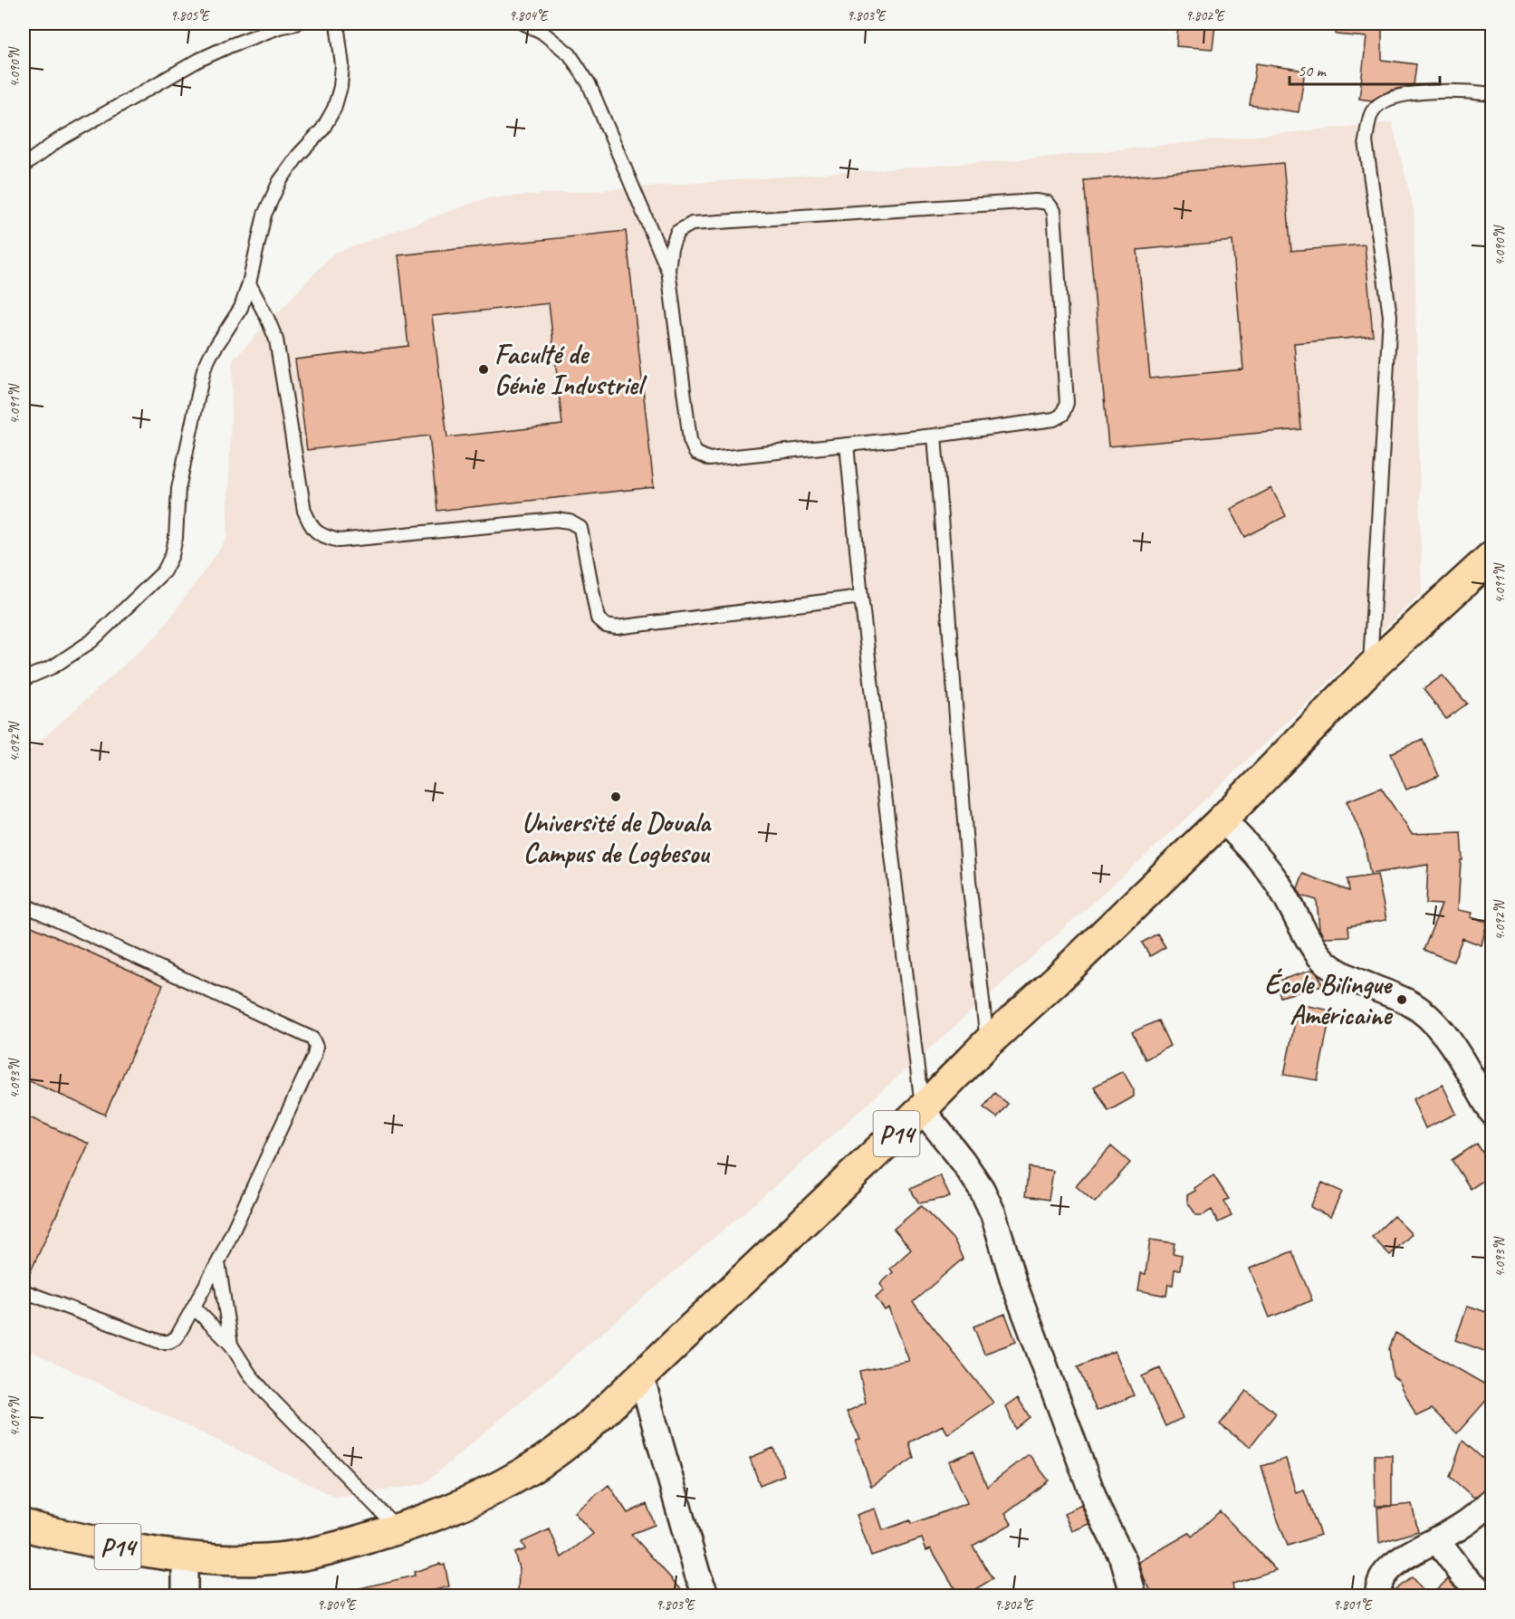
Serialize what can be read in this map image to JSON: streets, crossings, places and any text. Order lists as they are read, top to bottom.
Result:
{
  "streets": {
    "main road": ["P14"]
  },
  "places": ["Faculté de Génie Industriel", "Université de Douala Campus de Logbesou", "École Bilingue Américaine"],
  "scale_bar": "50 m",
  "coordinates": [
    "9.805°E",
    "9.804°E",
    "9.803°E",
    "9.802°E",
    "4.090°N",
    "4.091°N",
    "4.092°N",
    "4.093°N",
    "4.094°N",
    "9.801°E"
  ]
}
